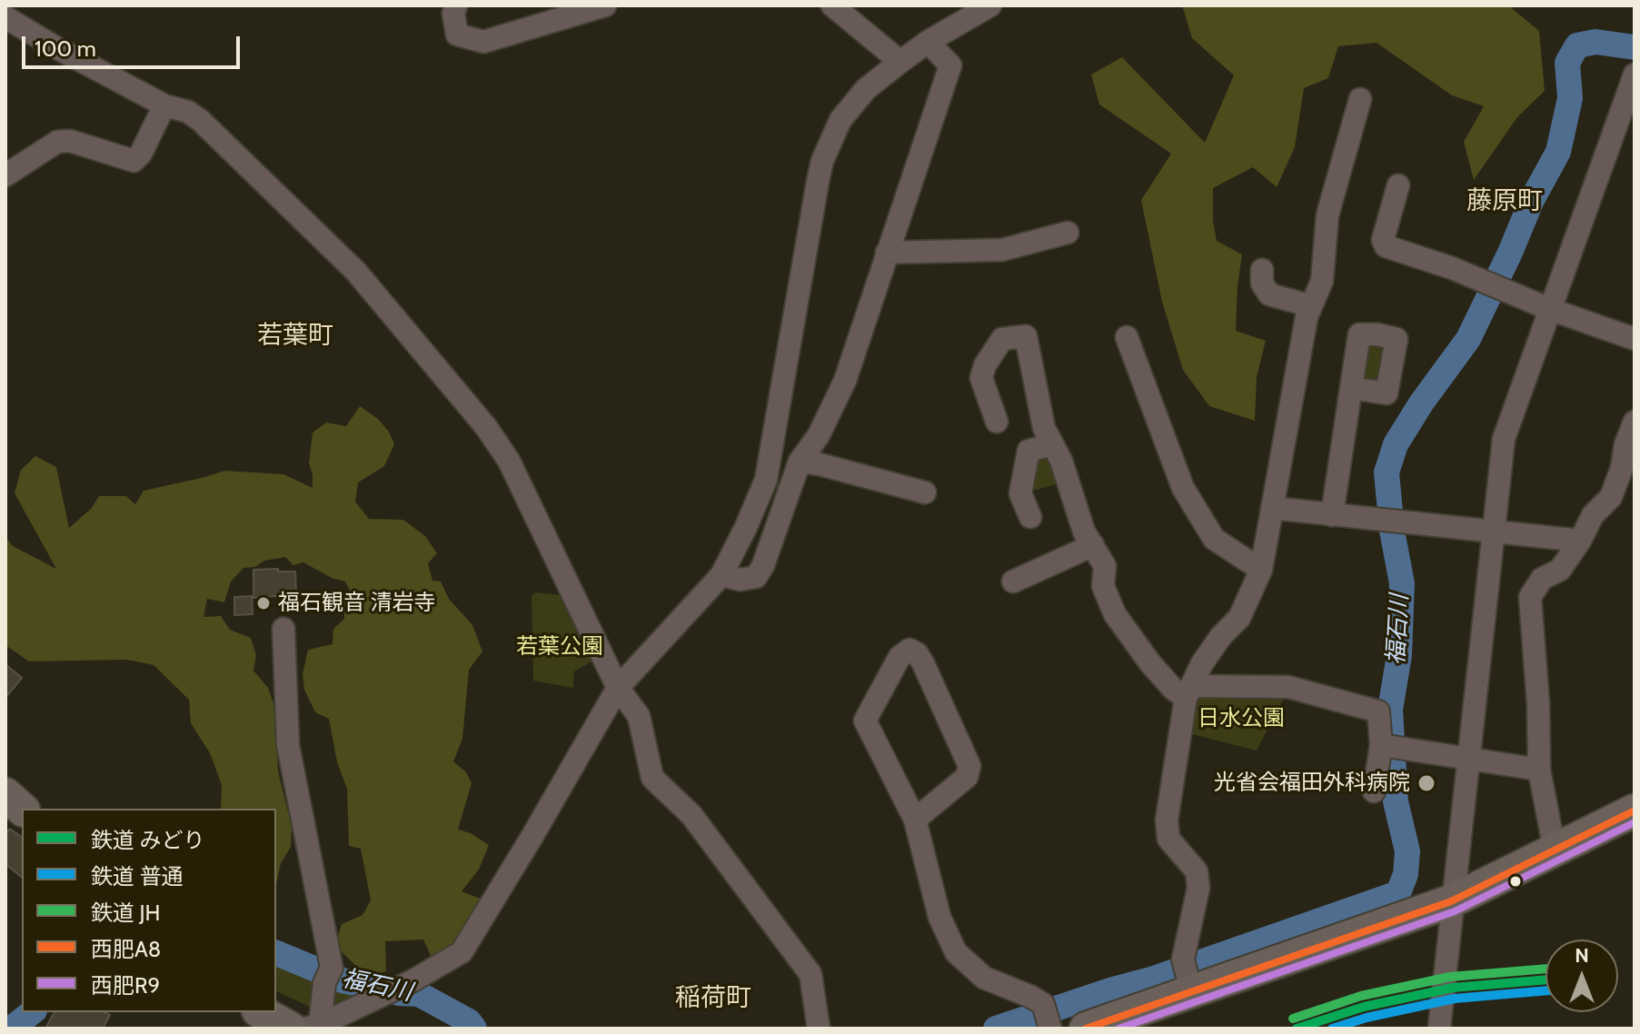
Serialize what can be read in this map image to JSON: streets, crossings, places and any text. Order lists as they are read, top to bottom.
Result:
{
  "districts": ["藤原町", "若葉町", "稲荷町"],
  "water": ["福石川"],
  "parks": ["若葉公園", "日水公園"],
  "places": ["福石観音 清岩寺", "光省会福田外科病院"],
  "lines": [
    "transit line 西肥A8",
    "transit line 西肥R9",
    "rail line JH",
    "rail line みどり",
    "rail line 普通"
  ],
  "legend": [
    "鉄道 みどり",
    "鉄道 普通",
    "鉄道 JH",
    "西肥A8",
    "西肥R9"
  ],
  "scale_bar": "100 m",
  "north": "top"
}
